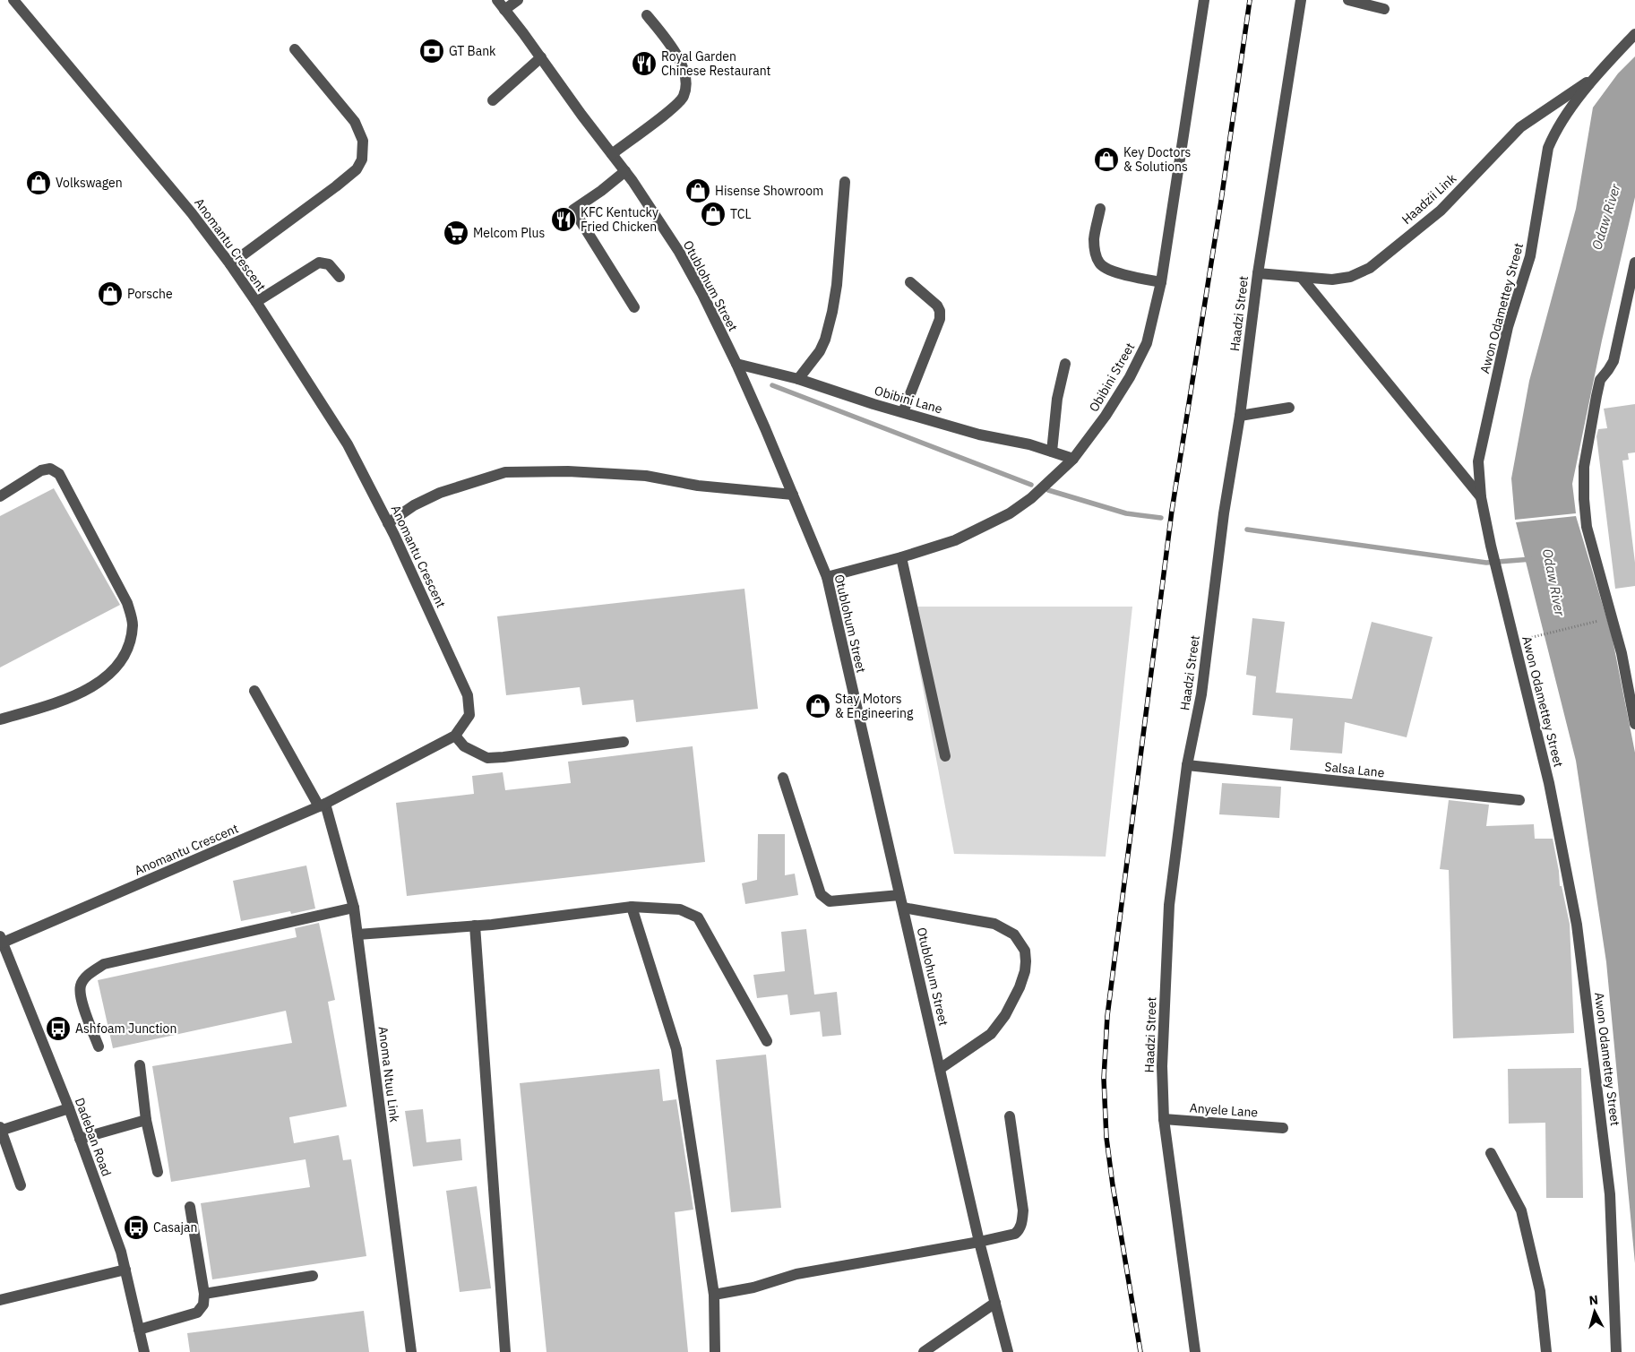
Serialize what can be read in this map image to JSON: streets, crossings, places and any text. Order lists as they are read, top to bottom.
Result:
{
  "streets": {
    "street": [
      "Haadzii Link",
      "Anomantu Crescent",
      "Otublohum Street",
      "Awon Odamettey Street",
      "Haadzi Street",
      "Obibini Street",
      "Obibini Lane",
      "Salsa Lane",
      "Anoma Ntuu Link",
      "Anyele Lane",
      "Dadeban Road"
    ]
  },
  "crossings": [
    ["Haadzii Link", "Awon Odamettey Street"],
    ["Haadzii Link", "Haadzi Street"],
    ["Anomantu Crescent", "Anoma Ntuu Link"],
    ["Anomantu Crescent", "Dadeban Road"],
    ["Otublohum Street", "Obibini Street"],
    ["Otublohum Street", "Obibini Lane"],
    ["Haadzi Street", "Salsa Lane"],
    ["Haadzi Street", "Anyele Lane"],
    ["Obibini Street", "Obibini Lane"]
  ],
  "water": ["Odaw River"],
  "places": {
    "bank": ["GT Bank"],
    "restaurant": ["Royal Garden Chinese Restaurant", "KFC Kentucky Fried Chicken"],
    "shop": [
      "Key Doctors & Solutions",
      "Volkswagen",
      "Hisense Showroom",
      "TCL",
      "Porsche",
      "Stay Motors & Engineering"
    ],
    "supermarket": ["Melcom Plus"],
    "bus stop": ["Ashfoam Junction", "Casajan"]
  },
  "north": "top"
}
